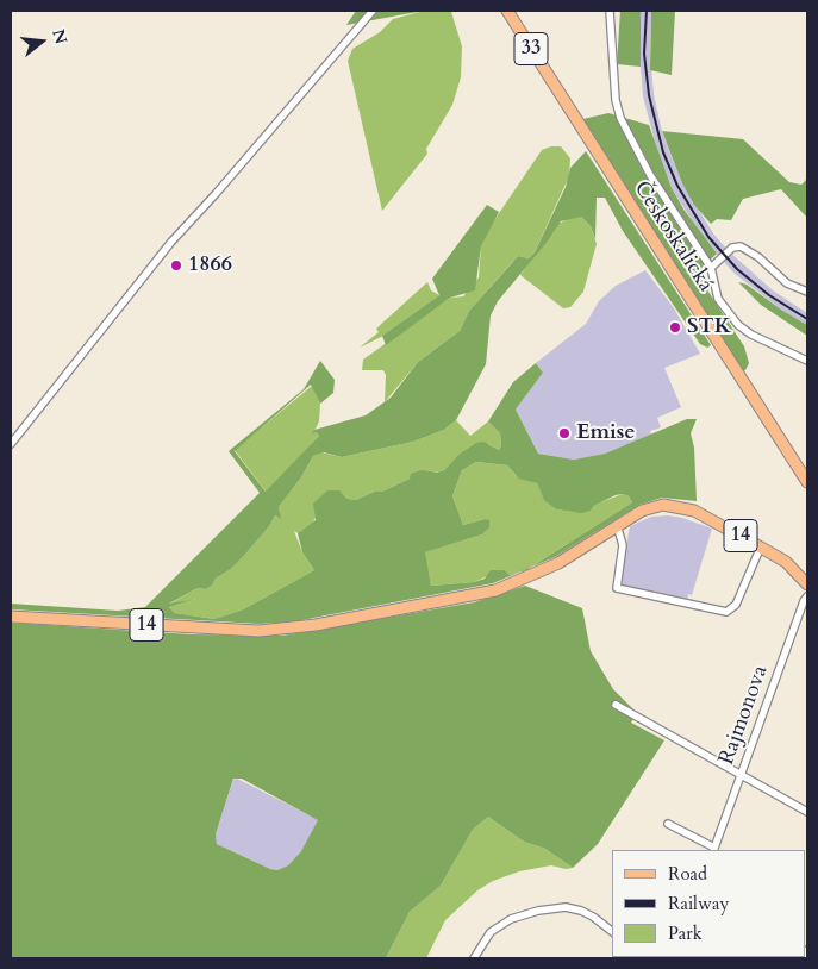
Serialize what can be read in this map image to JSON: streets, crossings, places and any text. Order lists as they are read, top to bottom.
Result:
{
  "streets": {
    "main road": ["33", "Českoskalická", "14"],
    "street": ["Rajmonova"]
  },
  "places": ["1866", "STK", "Emise"],
  "legend": ["Road", "Railway", "Park"],
  "north": "right"
}
